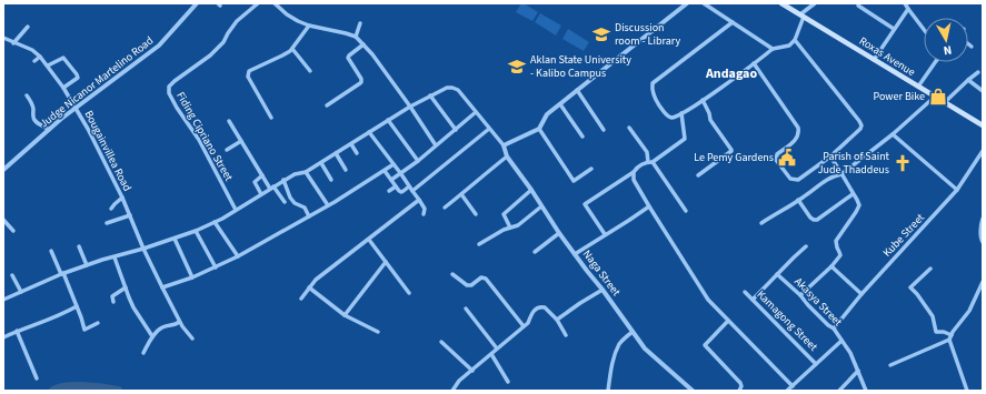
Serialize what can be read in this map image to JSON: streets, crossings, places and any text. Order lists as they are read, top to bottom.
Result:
{
  "streets": {
    "main road": ["Roxas Avenue"],
    "street": [
      "Judge Nicanor Martelino Road",
      "Fiding Cipriano Street",
      "Bougainvillea Road",
      "Kube Street",
      "Naga Street",
      "Akasya Street",
      "Kamagong Street"
    ]
  },
  "crossings": [
    ["Judge Nicanor Martelino Road", "Bougainvillea Road"],
    ["Kube Street", "Akasya Street"]
  ],
  "districts": ["Andagao"],
  "places": {
    "school or university": ["Discussion room - Library", "Aklan State University - Kalibo Campus"],
    "shop": ["Power Bike"],
    "public building": ["Le Pemy Gardens"],
    "church": ["Parish of Saint Jude Thaddeus"]
  },
  "north": "bottom"
}
